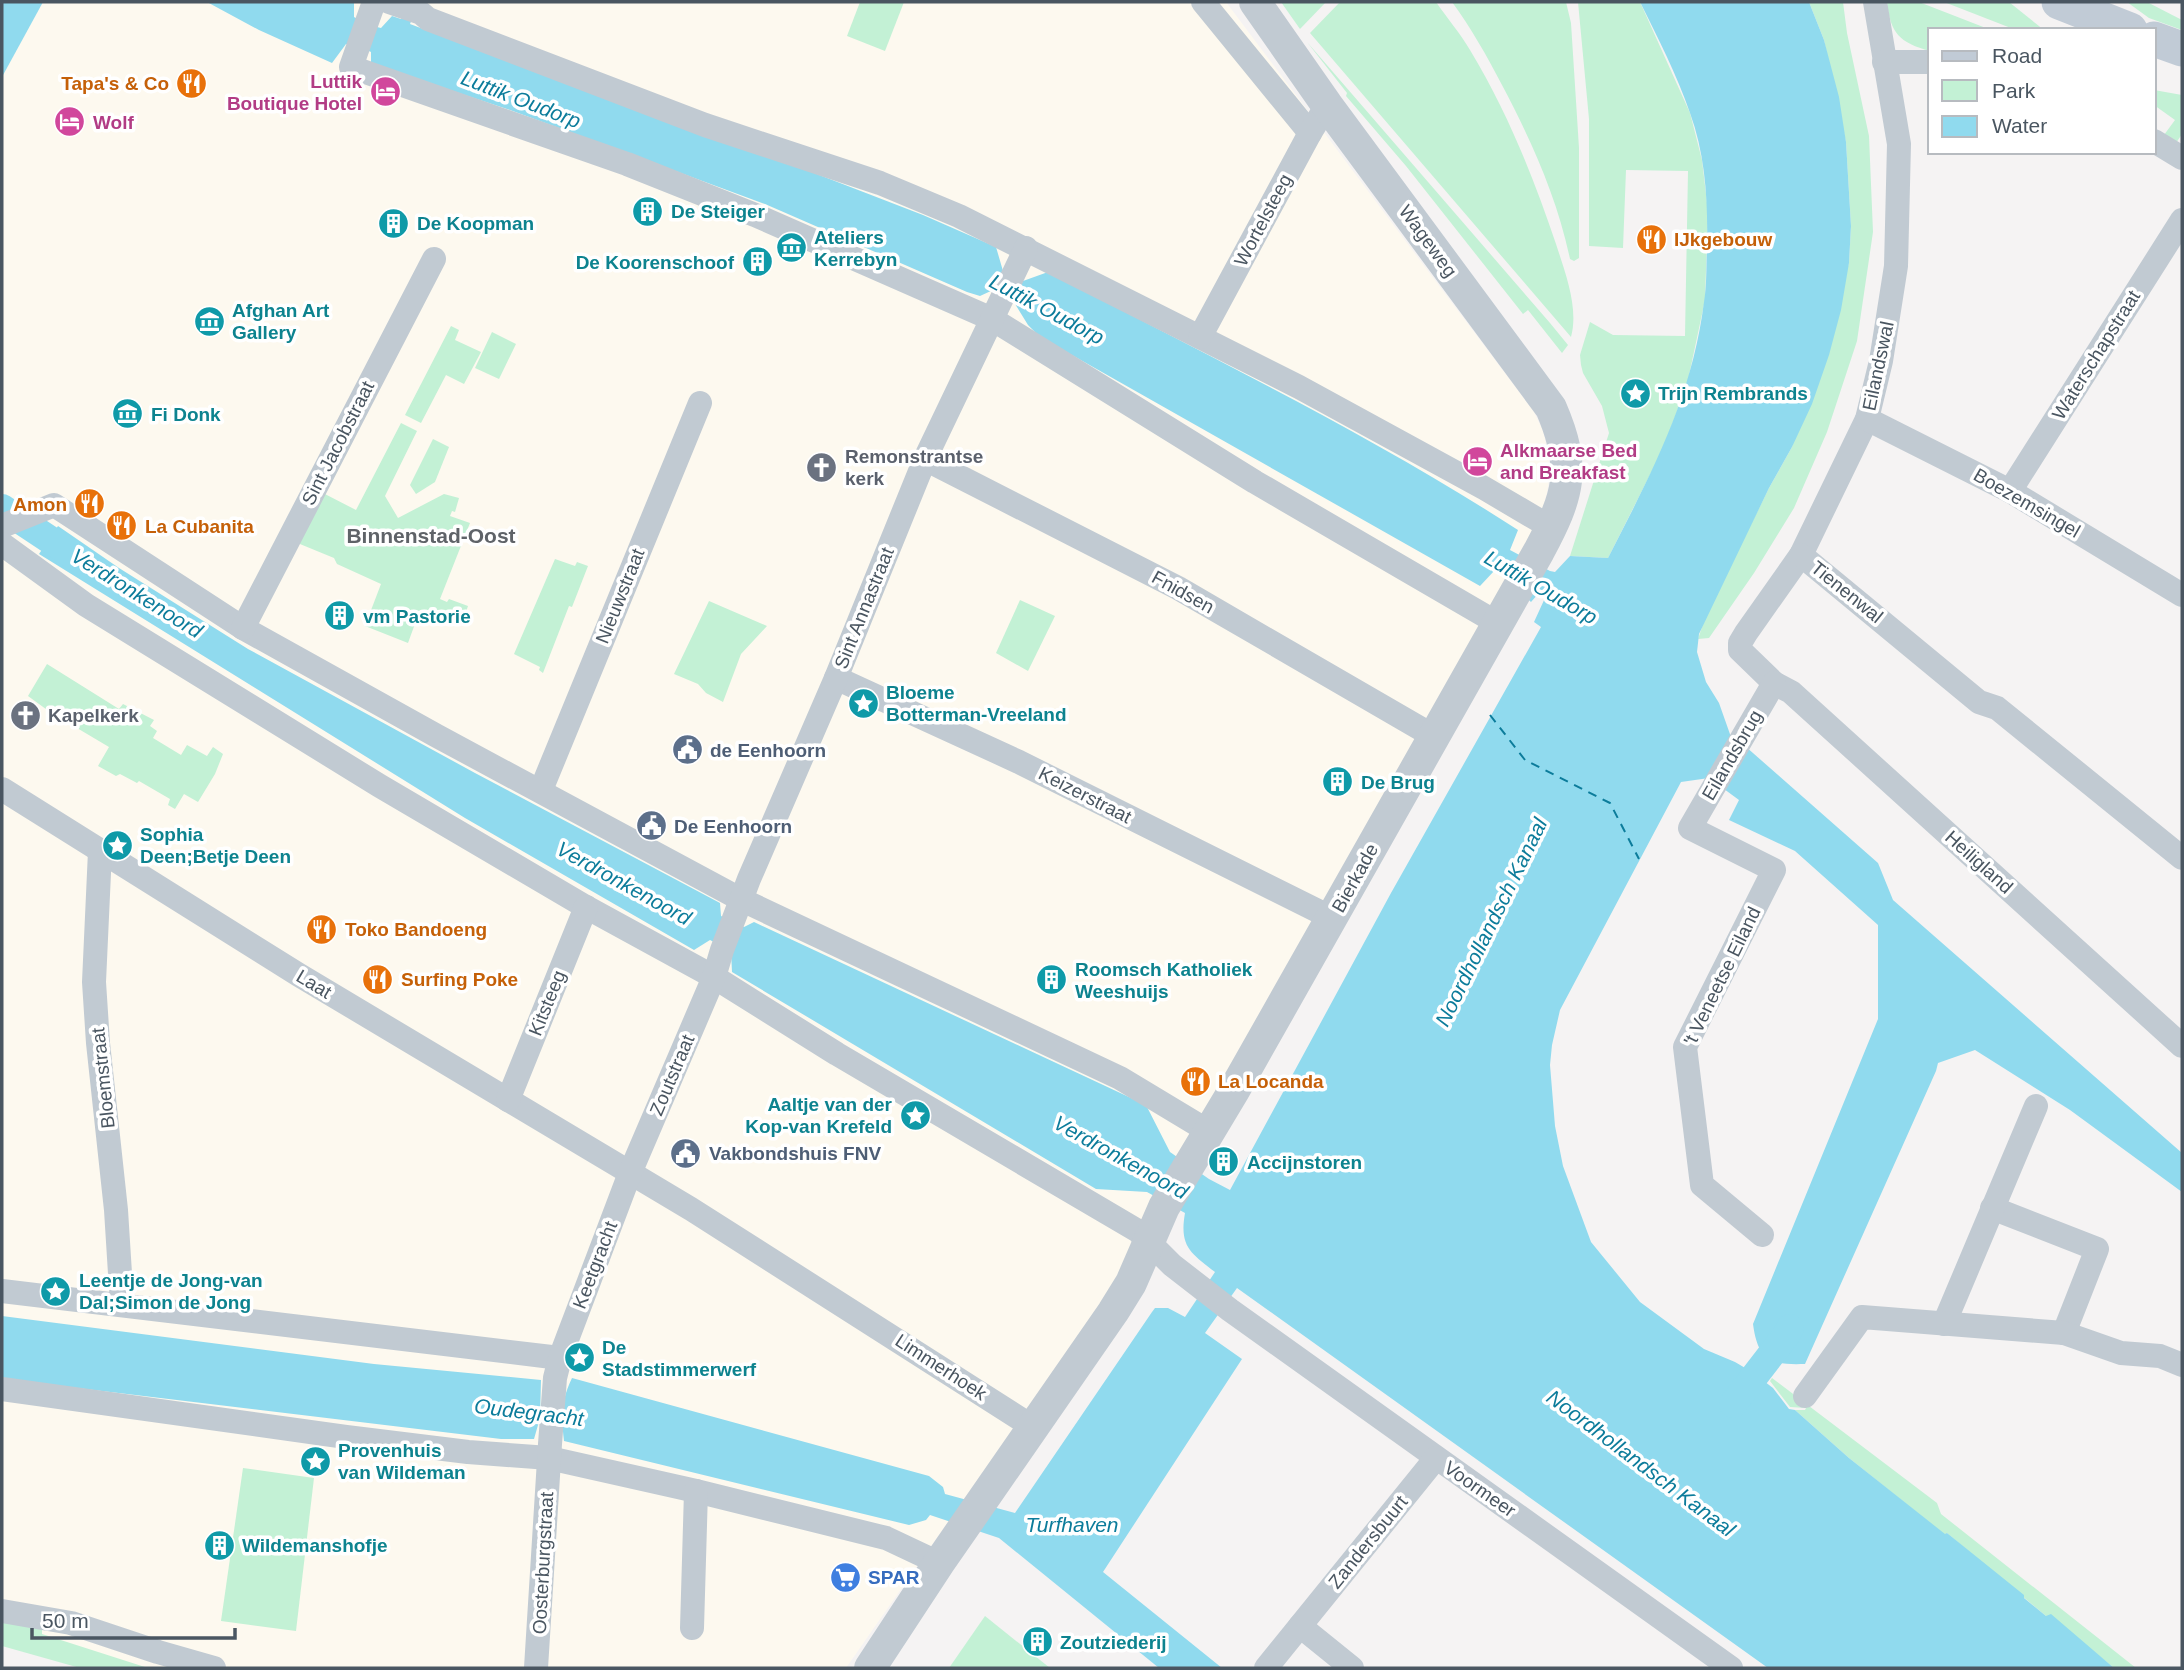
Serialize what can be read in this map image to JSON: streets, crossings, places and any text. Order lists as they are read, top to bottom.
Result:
{
  "streets": {
    "street": [
      "Wortelsteeg",
      "Wageweg",
      "Waterschapstraat",
      "Eilandswal",
      "Sint Jacobstraat",
      "Boezemsingel",
      "Fnidsen",
      "Tienenwal",
      "Nieuwstraat",
      "Sint Annastraat",
      "Eilandsbrug",
      "Keizerstraat",
      "Heiligland",
      "Bierkade",
      "'t Veneetse Eiland",
      "Laat",
      "Kitsteeg",
      "Zoutstraat",
      "Bloemstraat",
      "Keetgracht",
      "Limmerhoek",
      "Voormeer",
      "Zandersbuurt",
      "Oosterburgstraat"
    ]
  },
  "crossings": [
    ["Wortelsteeg", "Wageweg"],
    ["Wageweg", "Bierkade"],
    ["Waterschapstraat", "Boezemsingel"],
    ["Eilandswal", "Boezemsingel"],
    ["Eilandswal", "Tienenwal"],
    ["Eilandswal", "Eilandsbrug"],
    ["Eilandswal", "Heiligland"],
    ["Fnidsen", "Sint Annastraat"],
    ["Fnidsen", "Bierkade"],
    ["Sint Annastraat", "Keizerstraat"],
    ["Sint Annastraat", "Zoutstraat"],
    ["Eilandsbrug", "Heiligland"],
    ["Eilandsbrug", "'t Veneetse Eiland"],
    ["Keizerstraat", "Bierkade"],
    ["Bierkade", "Voormeer"],
    ["Laat", "Kitsteeg"],
    ["Laat", "Zoutstraat"],
    ["Laat", "Bloemstraat"],
    ["Laat", "Keetgracht"],
    ["Laat", "Limmerhoek"],
    ["Zoutstraat", "Keetgracht"],
    ["Zoutstraat", "Limmerhoek"],
    ["Keetgracht", "Limmerhoek"],
    ["Keetgracht", "Oosterburgstraat"],
    ["Voormeer", "Zandersbuurt"]
  ],
  "districts": ["Binnenstad-Oost"],
  "water": [
    "Luttik Oudorp",
    "Verdronkenoord",
    "Noordhollandsch Kanaal",
    "Oudegracht",
    "Turfhaven"
  ],
  "places": {
    "restaurant": [
      "Tapa's & Co",
      "IJkgebouw",
      "Amon",
      "La Cubanita",
      "Toko Bandoeng",
      "Surfing Poke",
      "La Locanda"
    ],
    "hotel": ["Luttik Boutique Hotel", "Wolf", "Alkmaarse Bed and Breakfast"],
    "building": [
      "De Steiger",
      "De Koopman",
      "De Koorenschoof",
      "vm Pastorie",
      "De Brug",
      "Roomsch Katholiek Weeshuijs",
      "Accijnstoren",
      "Wildemanshofje",
      "Zoutziederij"
    ],
    "museum": ["Ateliers Kerrebyn", "Afghan Art Gallery", "Fi Donk"],
    "place": [
      "Trijn Rembrands",
      "Bloeme Botterman-Vreeland",
      "Sophia Deen;Betje Deen",
      "Aaltje van der Kop-van Krefeld",
      "Leentje de Jong-van Dal;Simon de Jong",
      "De Stadstimmerwerf",
      "Provenhuis van Wildeman"
    ],
    "church": ["Remonstrantse kerk", "Kapelkerk"],
    "public building": ["de Eenhoorn", "De Eenhoorn", "Vakbondshuis FNV"],
    "supermarket": ["SPAR"]
  },
  "legend": ["Road", "Park", "Water"],
  "scale_bar": "50 m"
}
